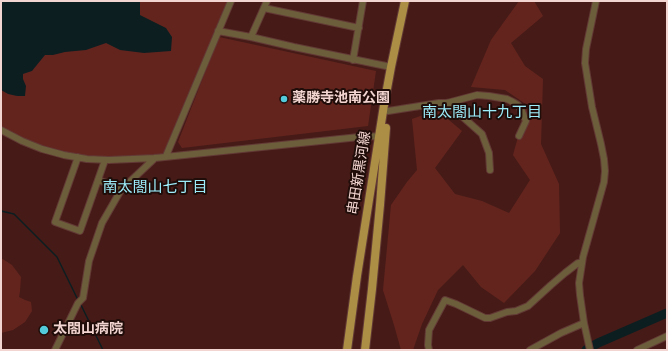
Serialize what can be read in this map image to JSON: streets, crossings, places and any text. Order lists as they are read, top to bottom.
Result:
{
  "streets": {
    "main road": ["串田新黒河線"]
  },
  "districts": ["南太閤山十九丁目", "南太閤山七丁目"],
  "places": ["薬勝寺池南公園", "太閤山病院"]
}
